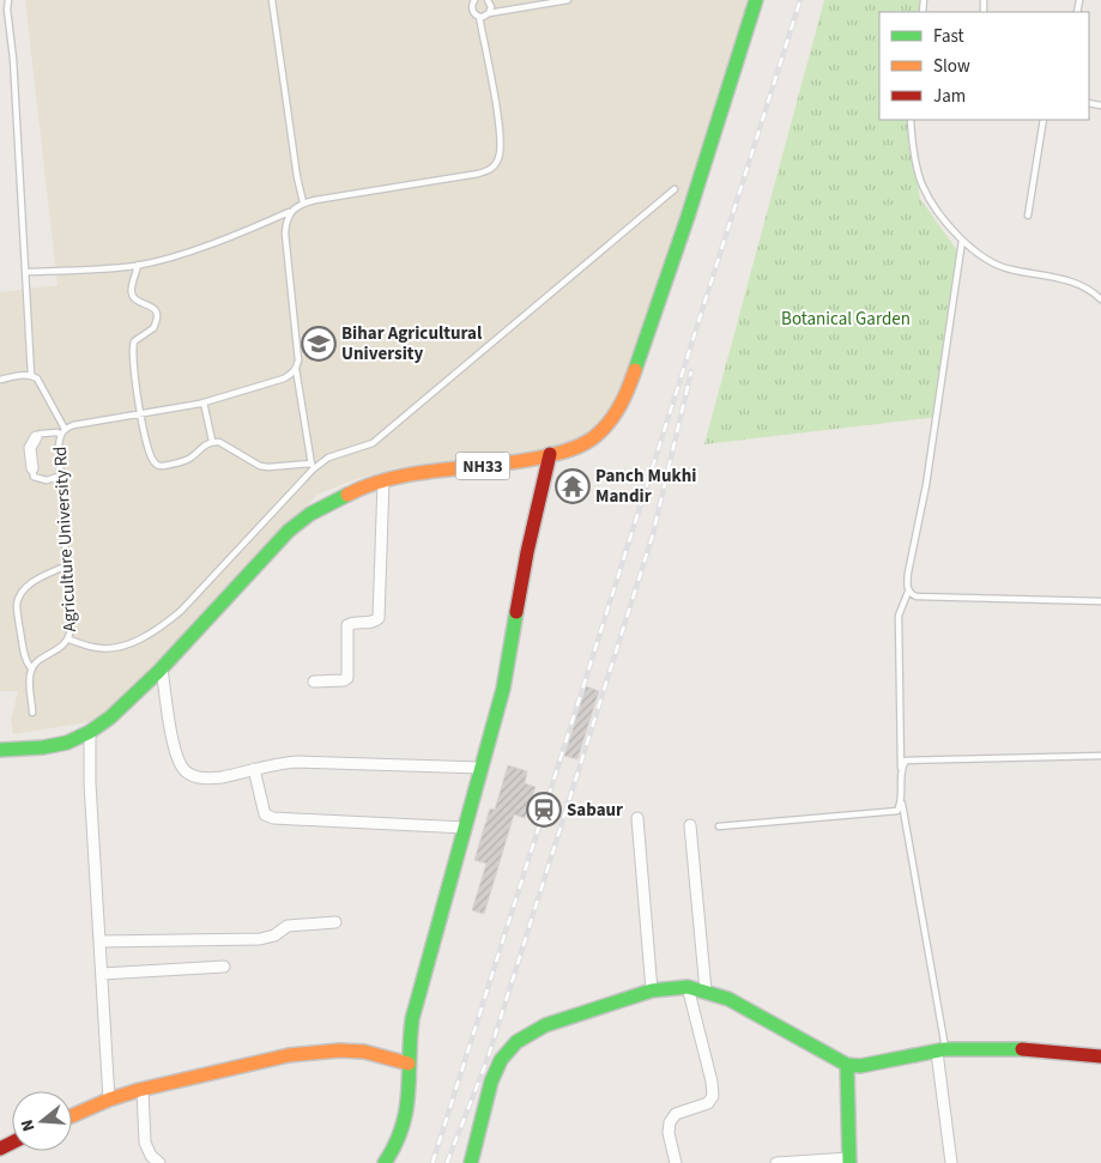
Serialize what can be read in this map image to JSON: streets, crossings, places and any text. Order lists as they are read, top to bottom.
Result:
{
  "streets": {
    "main road": ["NH33"],
    "lane": ["Agriculture University Rd"]
  },
  "parks": ["Botanical Garden"],
  "places": {
    "school or university": ["Bihar Agricultural University"],
    "temple": ["Panch Mukhi Mandir"],
    "station": ["Sabaur"]
  },
  "legend": ["Fast", "Slow", "Jam"],
  "north": "left"
}
